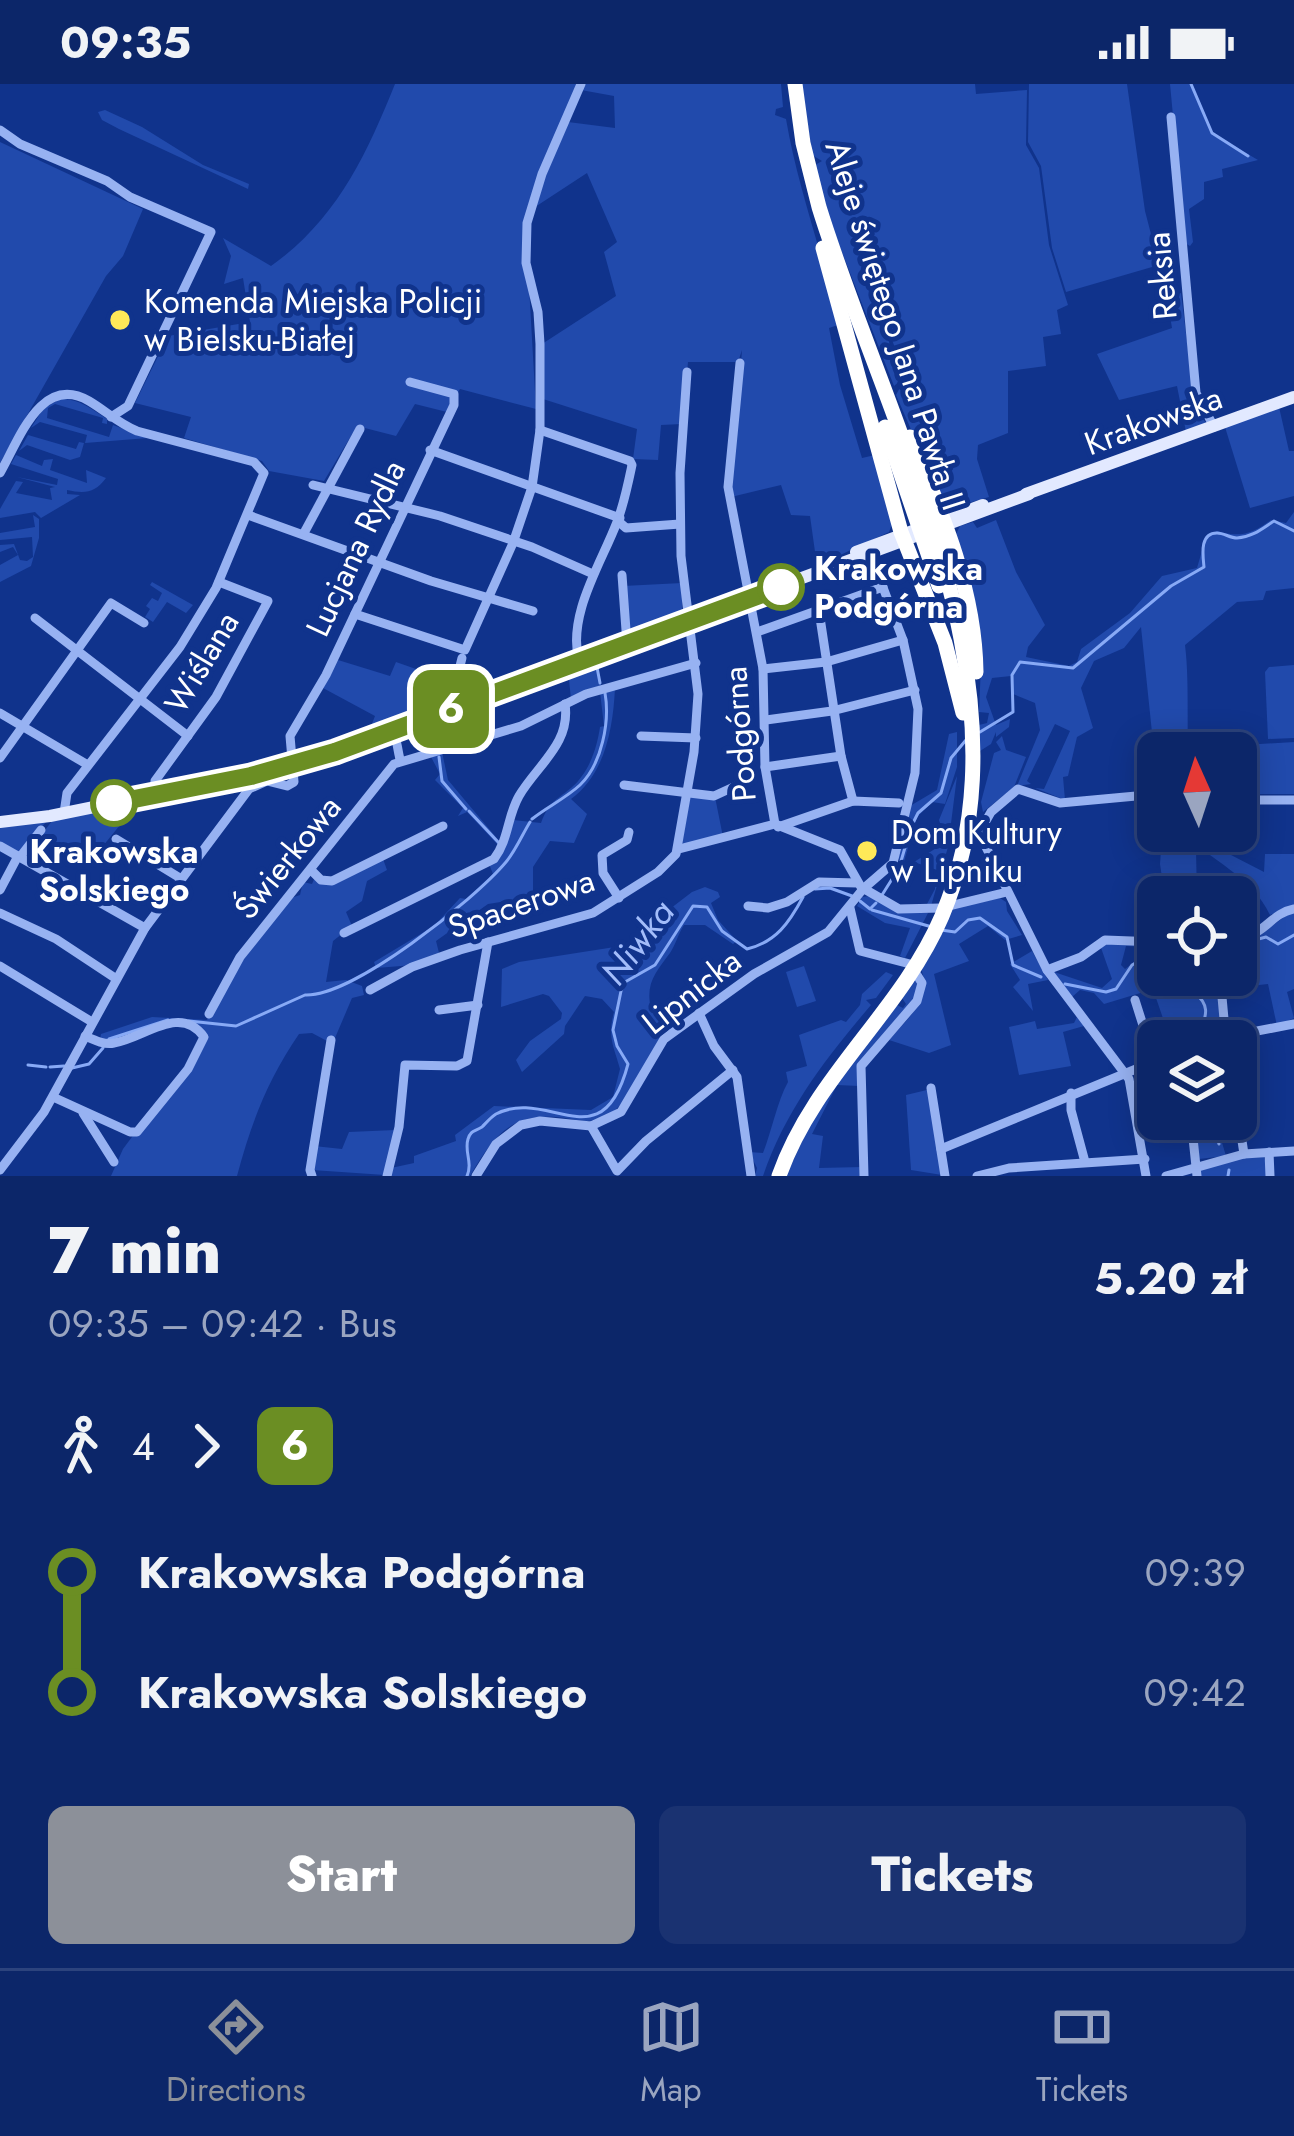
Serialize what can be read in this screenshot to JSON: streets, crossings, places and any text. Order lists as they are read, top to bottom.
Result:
{
  "streets": {
    "highway": ["Aleje świętego Jana Pawła II"],
    "main road": ["Krakowska"],
    "street": [
      "Reksia",
      "Lucjana Rydla",
      "Wiślana",
      "Podgórna",
      "Świerkowa",
      "Spacerowa",
      "Lipnicka"
    ]
  },
  "crossings": [
    ["Reksia", "Krakowska"],
    ["Krakowska", "Lucjana Rydla"],
    ["Krakowska", "Wiślana"],
    ["Krakowska", "Podgórna"],
    ["Podgórna", "Lipnicka"]
  ],
  "water": ["Niwka"],
  "places": [
    "Komenda Miejska Policji w Bielsku-Białej",
    "Krakowska Podgórna",
    "Krakowska Solskiego",
    "Dom Kultury w Lipniku"
  ],
  "lines": ["bus line 6"],
  "north": "top",
  "page": {
    "status": "09:35",
    "on_map": "6",
    "heading": ["7 min", "09:35 – 09:42 · Bus", "5.20 zł"],
    "legs": ["4", "6"],
    "list": [
      {
        "name": "Krakowska Podgórna",
        "value": "09:39"
      },
      {
        "name": "Krakowska Solskiego",
        "value": "09:42"
      }
    ],
    "buttons": ["Start", "Tickets"],
    "tabs": ["Directions", "Map", "Tickets"]
  }
}
